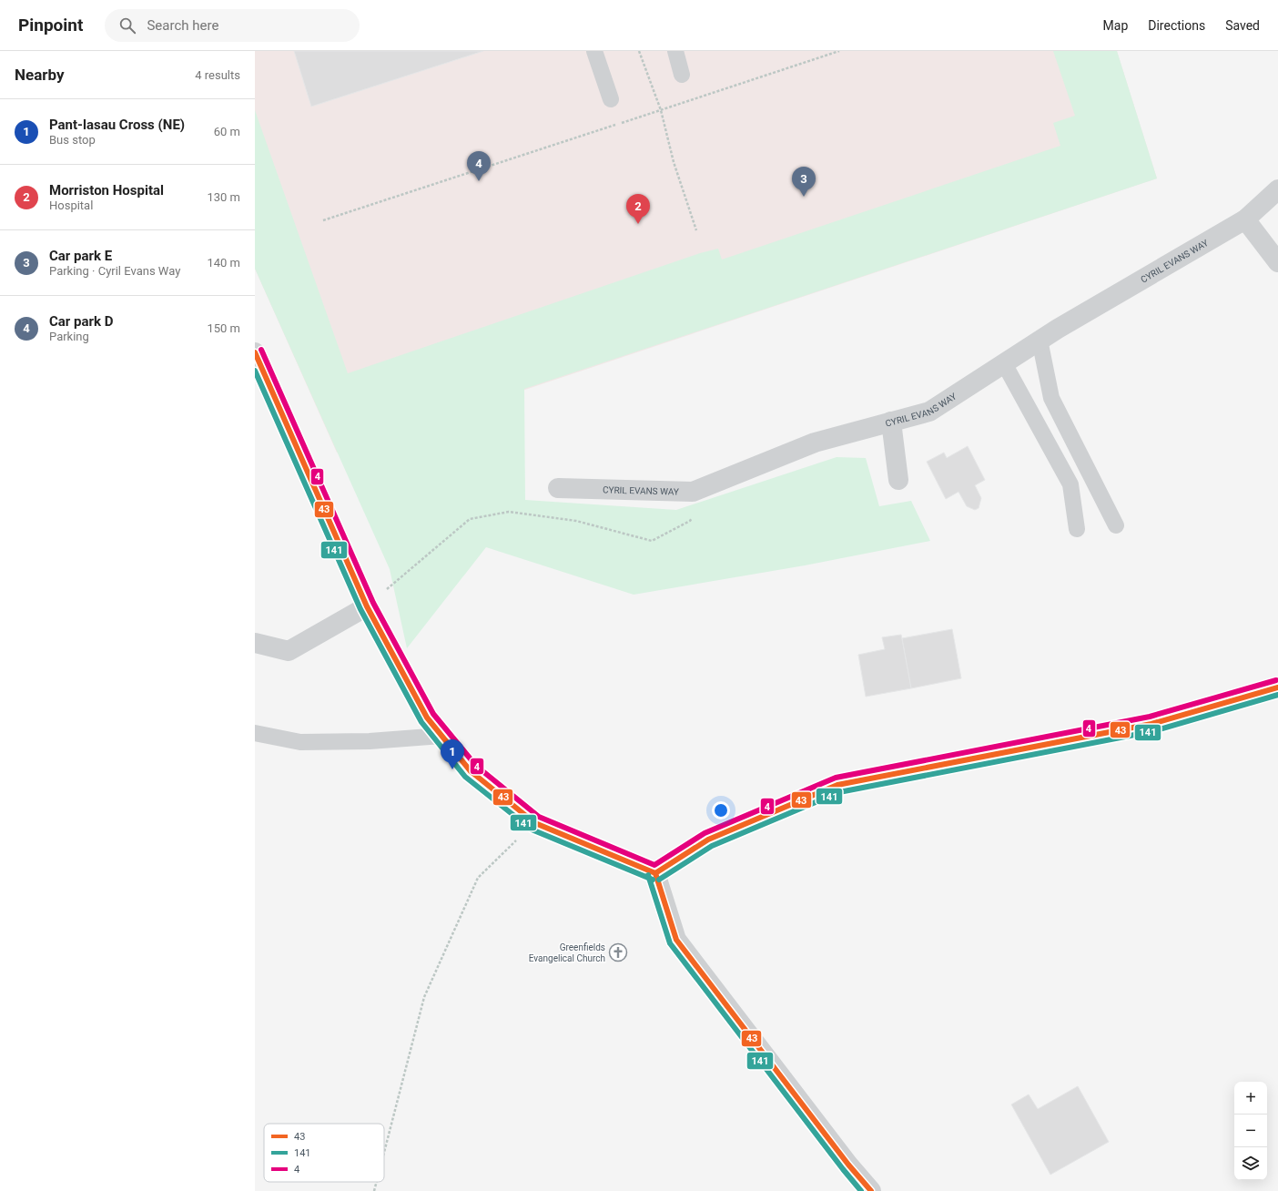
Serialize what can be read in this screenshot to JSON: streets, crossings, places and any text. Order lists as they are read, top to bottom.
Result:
{
  "streets": {
    "street": ["CYRIL EVANS WAY"]
  },
  "places": {
    "church": ["Greenfields Evangelical Church"]
  },
  "lines": ["transit line 4", "transit line 43", "transit line 141"],
  "legend": ["43", "141", "4"],
  "page": {
    "header": "Pinpoint",
    "search": "Search here",
    "nav": ["Map", "Directions", "Saved"],
    "heading": ["Nearby", "4 results"],
    "list": [
      {
        "mark": "1",
        "name": "Pant-lasau Cross (NE)",
        "note": "Bus stop",
        "value": "60 m"
      },
      {
        "mark": "2",
        "name": "Morriston Hospital",
        "note": "Hospital",
        "value": "130 m"
      },
      {
        "mark": "3",
        "name": "Car park E",
        "note": "Parking · Cyril Evans Way",
        "value": "140 m"
      },
      {
        "mark": "4",
        "name": "Car park D",
        "note": "Parking",
        "value": "150 m"
      }
    ],
    "pins": [
      "4",
      "3",
      "2",
      "1"
    ],
    "map_buttons": ["+", "−"]
  }
}
